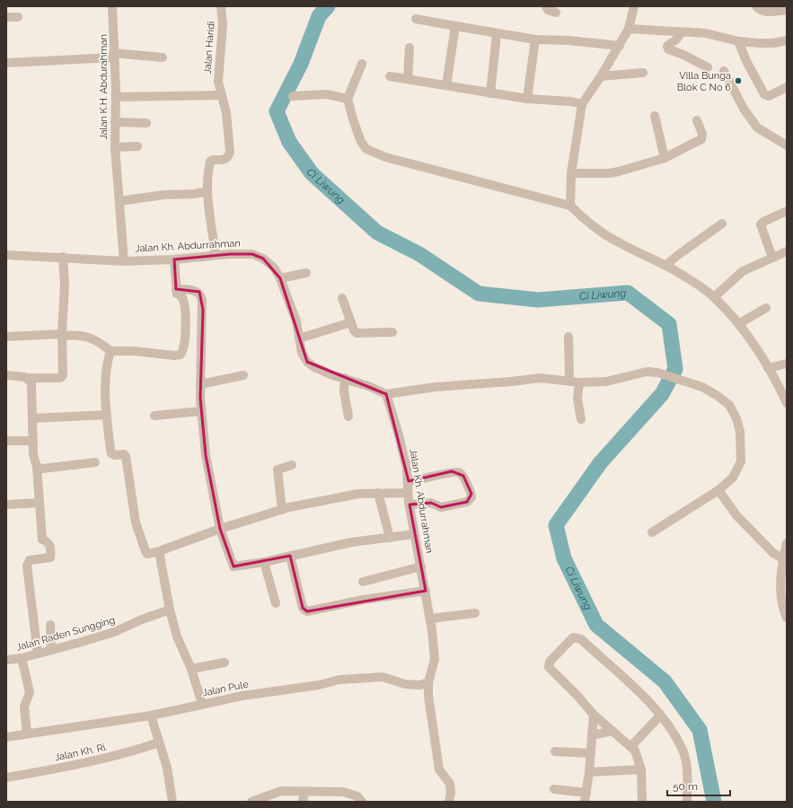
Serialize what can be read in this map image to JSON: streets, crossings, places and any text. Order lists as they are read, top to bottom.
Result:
{
  "streets": {
    "street": [
      "Jalan Haridi",
      "Jalan K.H. Abdurahman",
      "Jalan Kh. Abdurrahman",
      "Jalan Raden Sungging",
      "Jalan Pule",
      "Jalan Kh. Ri."
    ]
  },
  "crossings": [
    ["Jalan K.H. Abdurahman", "Jalan Kh. Abdurrahman"],
    ["Jalan Kh. Abdurrahman", "Jalan Pule"]
  ],
  "water": ["Ci Liwung"],
  "places": ["Villa Bunga Blok C No 6"],
  "scale_bar": "50 m"
}
